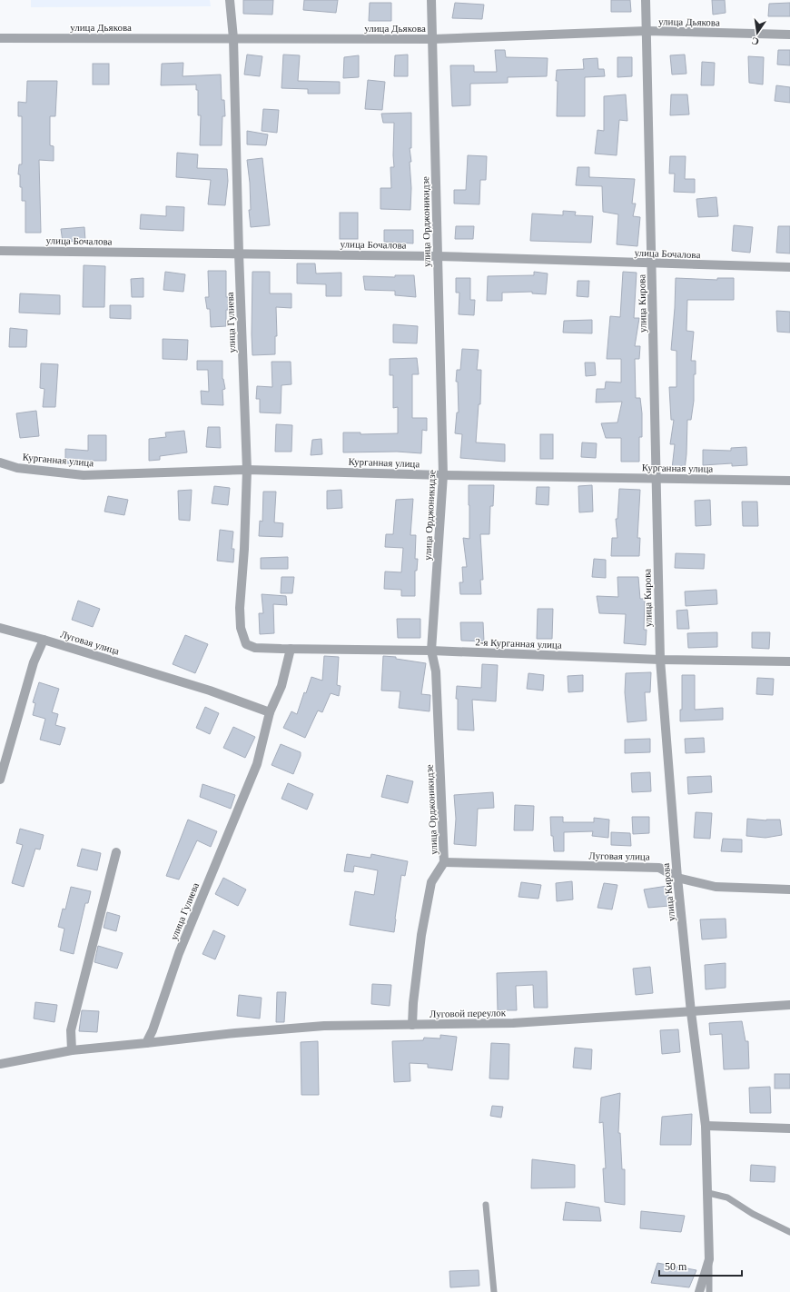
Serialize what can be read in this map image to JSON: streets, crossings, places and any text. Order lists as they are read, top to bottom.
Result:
{
  "streets": {
    "street": [
      "улица Дьякова",
      "улица Орджоникидзе",
      "улица Бочалова",
      "улица Кирова",
      "улица Гулиева",
      "Курганная улица",
      "Луговая улица",
      "2-я Курганная улица",
      "Луговой переулок"
    ]
  },
  "crossings": [
    ["улица Дьякова", "улица Орджоникидзе"],
    ["улица Дьякова", "улица Кирова"],
    ["улица Дьякова", "улица Гулиева"],
    ["улица Орджоникидзе", "улица Бочалова"],
    ["улица Орджоникидзе", "Курганная улица"],
    ["улица Орджоникидзе", "Луговая улица"],
    ["улица Орджоникидзе", "2-я Курганная улица"],
    ["улица Орджоникидзе", "Луговой переулок"],
    ["улица Бочалова", "улица Кирова"],
    ["улица Бочалова", "улица Гулиева"],
    ["улица Кирова", "Курганная улица"],
    ["улица Кирова", "Луговая улица"],
    ["улица Кирова", "2-я Курганная улица"],
    ["улица Кирова", "Луговой переулок"],
    ["улица Гулиева", "Курганная улица"],
    ["улица Гулиева", "Луговая улица"],
    ["улица Гулиева", "2-я Курганная улица"],
    ["улица Гулиева", "Луговой переулок"]
  ],
  "scale_bar": "50 m",
  "north": "bottom"
}
